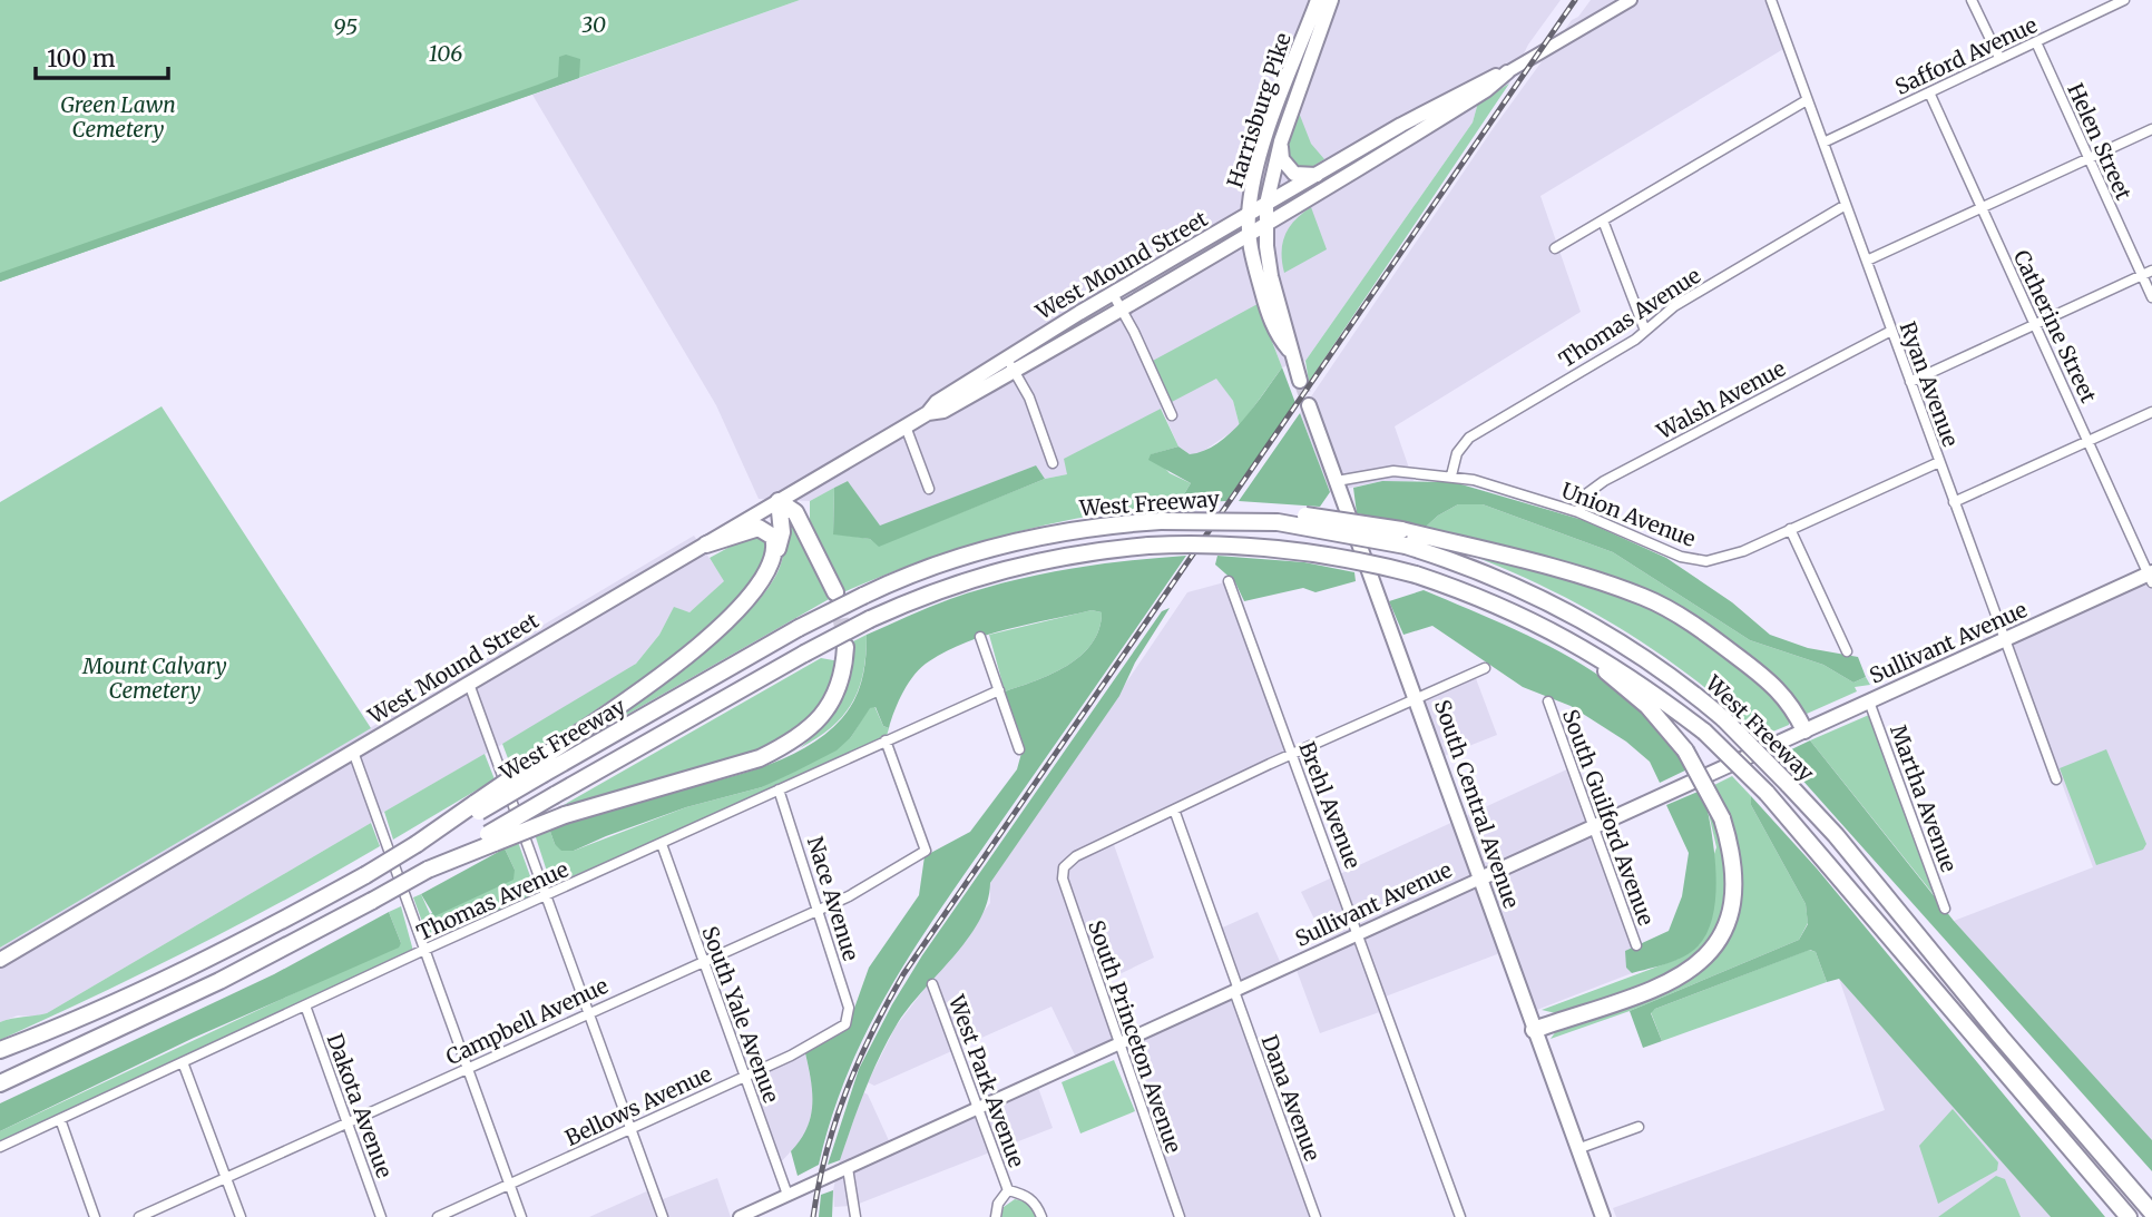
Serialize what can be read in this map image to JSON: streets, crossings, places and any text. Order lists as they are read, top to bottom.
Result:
{
  "streets": {
    "highway": ["West Freeway"],
    "main road": [
      "Harrisburg Pike",
      "West Mound Street",
      "Sullivant Avenue",
      "South Central Avenue"
    ],
    "street": [
      "Safford Avenue",
      "Helen Street",
      "Thomas Avenue",
      "Catherine Street",
      "Ryan Avenue",
      "Walsh Avenue",
      "Union Avenue",
      "Martha Avenue",
      "Brehl Avenue",
      "South Guilford Avenue",
      "Nace Avenue",
      "South Yale Avenue",
      "Campbell Avenue",
      "South Princeton Avenue",
      "West Park Avenue",
      "Dana Avenue",
      "Dakota Avenue",
      "Bellows Avenue"
    ]
  },
  "crossings": [
    ["Safford Avenue", "Helen Street"],
    ["Safford Avenue", "Catherine Street"],
    ["Safford Avenue", "Ryan Avenue"],
    ["Harrisburg Pike", "West Mound Street"],
    ["Thomas Avenue", "Ryan Avenue"],
    ["Thomas Avenue", "Union Avenue"],
    ["Thomas Avenue", "Nace Avenue"],
    ["Thomas Avenue", "South Yale Avenue"],
    ["Thomas Avenue", "Campbell Avenue"],
    ["Thomas Avenue", "Dakota Avenue"],
    ["Catherine Street", "Sullivant Avenue"],
    ["Ryan Avenue", "Walsh Avenue"],
    ["Ryan Avenue", "Union Avenue"],
    ["Ryan Avenue", "Sullivant Avenue"],
    ["Walsh Avenue", "Union Avenue"],
    ["Union Avenue", "South Central Avenue"],
    ["Sullivant Avenue", "Martha Avenue"],
    ["Sullivant Avenue", "South Central Avenue"],
    ["Sullivant Avenue", "Brehl Avenue"],
    ["Sullivant Avenue", "South Guilford Avenue"],
    ["Sullivant Avenue", "South Yale Avenue"],
    ["Sullivant Avenue", "South Princeton Avenue"],
    ["Sullivant Avenue", "West Park Avenue"],
    ["Sullivant Avenue", "Dana Avenue"],
    ["Nace Avenue", "Campbell Avenue"],
    ["Nace Avenue", "Bellows Avenue"],
    ["South Yale Avenue", "Campbell Avenue"],
    ["South Yale Avenue", "Bellows Avenue"],
    ["Campbell Avenue", "Dakota Avenue"],
    ["South Princeton Avenue", "Dana Avenue"]
  ],
  "parks": [
    "30",
    "95",
    "106",
    "Green Lawn Cemetery",
    "Mount Calvary Cemetery"
  ],
  "scale_bar": "100 m"
}
